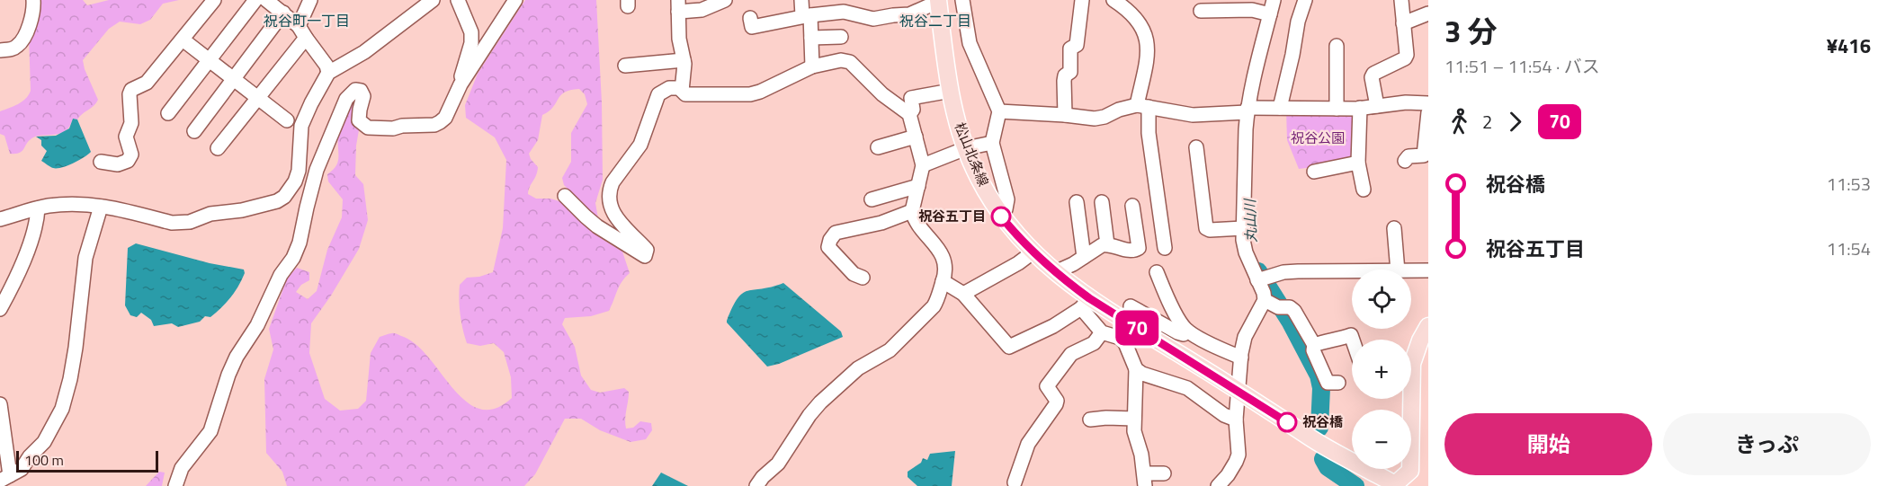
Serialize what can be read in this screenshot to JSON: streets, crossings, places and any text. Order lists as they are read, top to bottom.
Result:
{
  "streets": {
    "main road": ["松山北条線"]
  },
  "districts": ["祝谷町一丁目", "祝谷二丁目"],
  "water": ["丸山川"],
  "parks": ["祝谷公園"],
  "places": ["祝谷五丁目", "祝谷橋"],
  "lines": ["bus line 70"],
  "scale_bar": "100 m",
  "page": {
    "on_map": "70",
    "heading": ["3 分", "11:51 – 11:54 · バス", "¥416"],
    "legs": ["2", "70"],
    "list": [
      {
        "name": "祝谷橋",
        "value": "11:53"
      },
      {
        "name": "祝谷五丁目",
        "value": "11:54"
      }
    ],
    "map_buttons": ["+", "−"],
    "buttons": ["開始", "きっぷ"],
    "scale": "100 m"
  }
}
